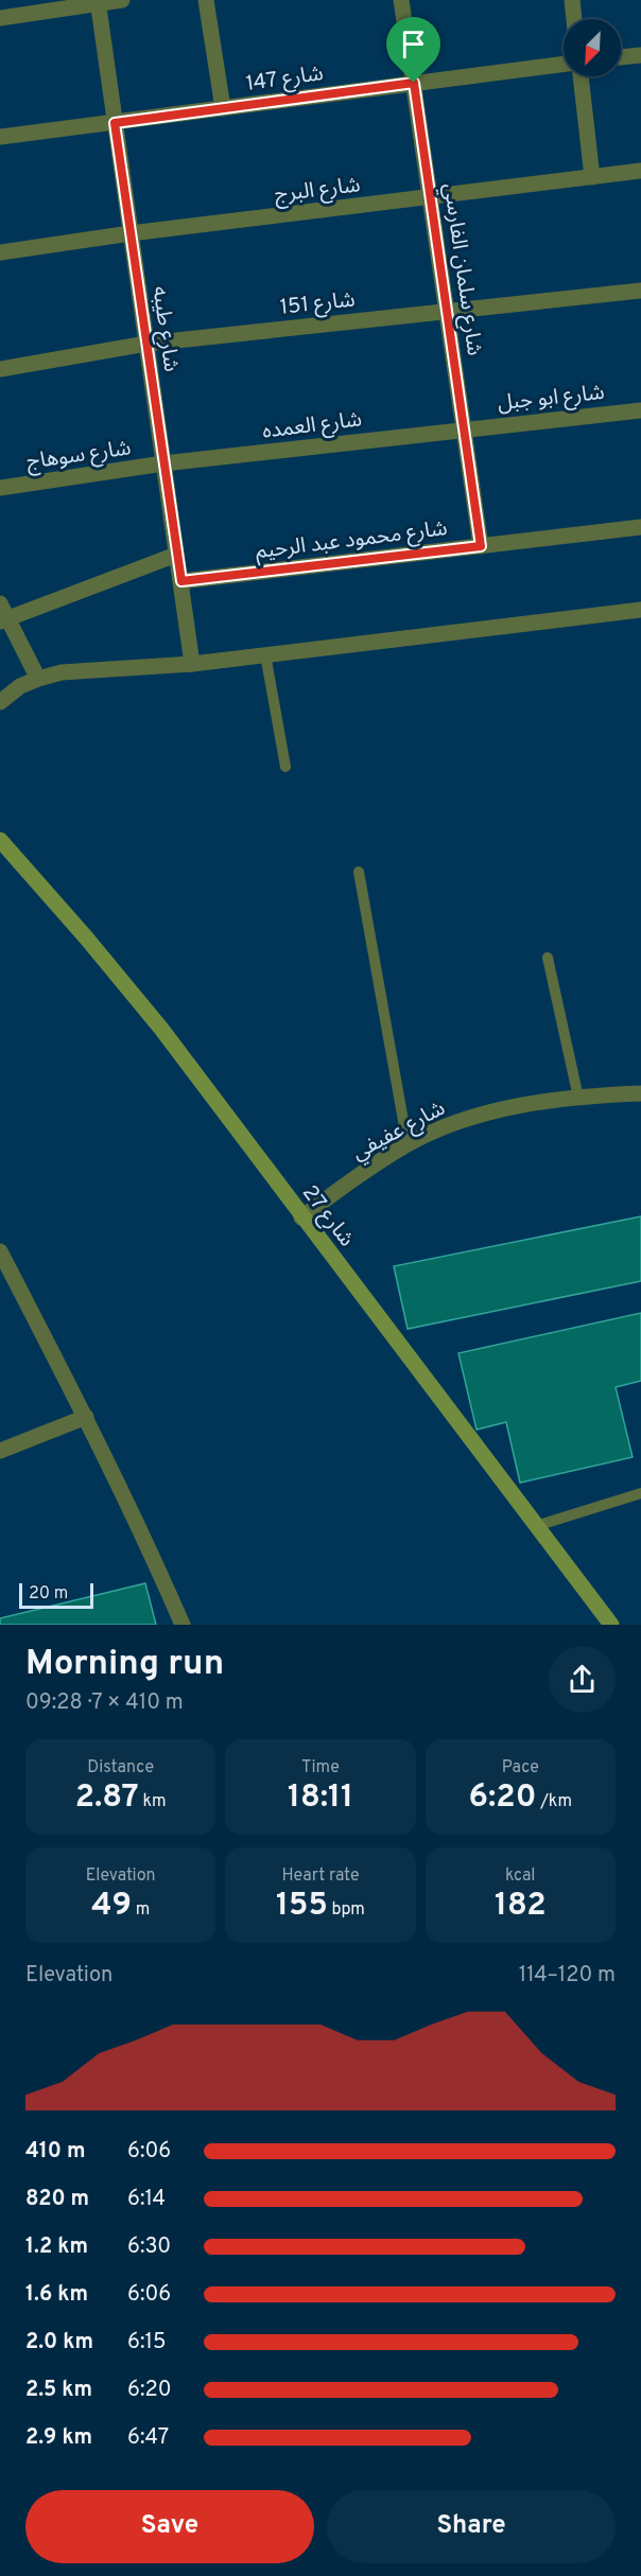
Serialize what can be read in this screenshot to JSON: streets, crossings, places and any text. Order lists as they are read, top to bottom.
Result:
{
  "streets": {
    "street": [
      "شارع 147",
      "شارع البرج",
      "شارع سلمان الفارسي",
      "شارع 151",
      "شارع طيبه",
      "شارع ابو جبل",
      "شارع العمده",
      "شارع سوهاج",
      "شارع محمود عبد الرحيم",
      "شارع عفيفي",
      "شارع 27"
    ]
  },
  "crossings": [
    ["شارع 147", "شارع سلمان الفارسي"],
    ["شارع 147", "شارع طيبه"],
    ["شارع البرج", "شارع سلمان الفارسي"],
    ["شارع البرج", "شارع طيبه"],
    ["شارع سلمان الفارسي", "شارع 151"],
    ["شارع سلمان الفارسي", "شارع ابو جبل"],
    ["شارع سلمان الفارسي", "شارع العمده"],
    ["شارع سلمان الفارسي", "شارع محمود عبد الرحيم"],
    ["شارع 151", "شارع طيبه"],
    ["شارع طيبه", "شارع العمده"],
    ["شارع طيبه", "شارع سوهاج"],
    ["شارع طيبه", "شارع محمود عبد الرحيم"],
    ["شارع ابو جبل", "شارع العمده"],
    ["شارع العمده", "شارع سوهاج"],
    ["شارع عفيفي", "شارع 27"]
  ],
  "scale_bar": "20 m",
  "north": "bottom left",
  "page": {
    "scale": "20 m",
    "heading": ["Morning run", "09:28 · 7 × 410 m"],
    "stats": [
      ["Distance", "2.87 km"],
      ["Time", "18:11"],
      ["Pace", "6:20 /km"],
      ["Elevation", "49 m"],
      ["Heart rate", "155 bpm"],
      ["kcal", "182"]
    ],
    "chart": ["Elevation", "114–120 m"],
    "list": [
      {
        "name": "410 m",
        "note": "6:06"
      },
      {
        "name": "820 m",
        "note": "6:14"
      },
      {
        "name": "1.2 km",
        "note": "6:30"
      },
      {
        "name": "1.6 km",
        "note": "6:06"
      },
      {
        "name": "2.0 km",
        "note": "6:15"
      },
      {
        "name": "2.5 km",
        "note": "6:20"
      },
      {
        "name": "2.9 km",
        "note": "6:47"
      }
    ],
    "buttons": ["Save", "Share"]
  }
}
